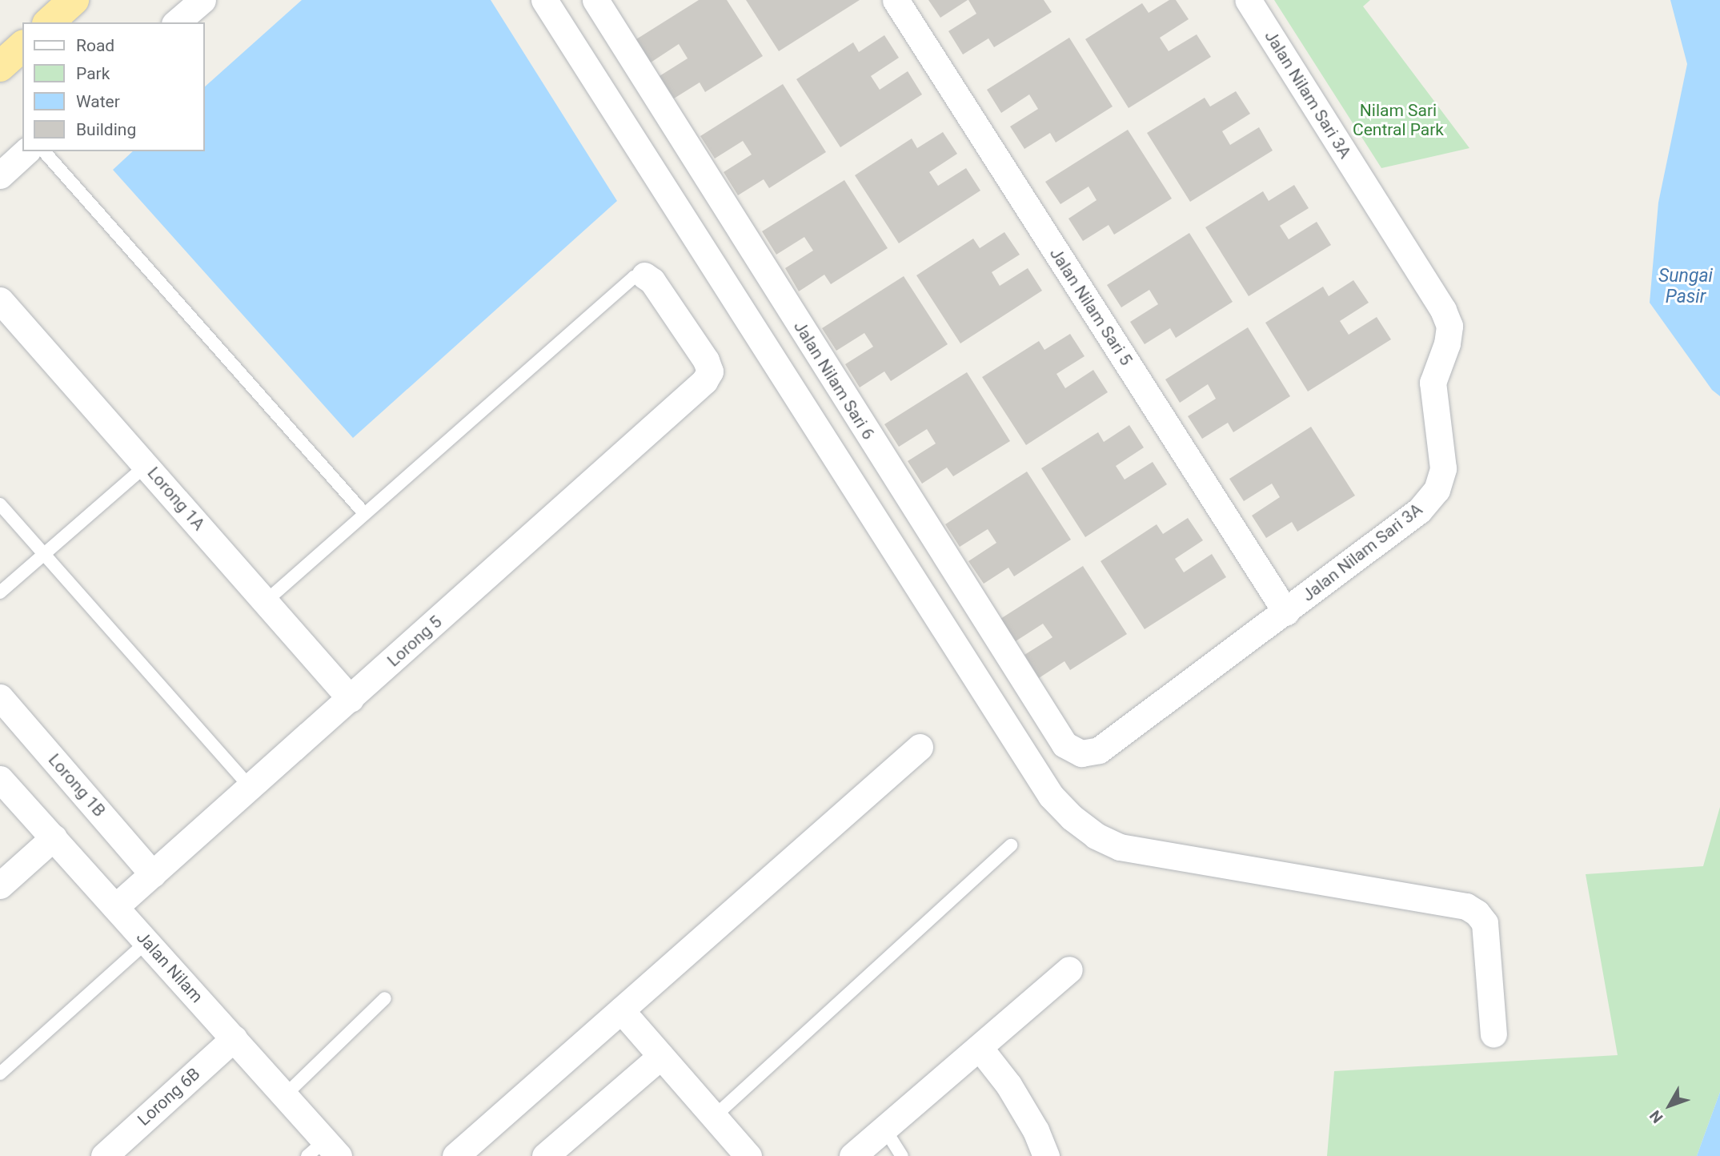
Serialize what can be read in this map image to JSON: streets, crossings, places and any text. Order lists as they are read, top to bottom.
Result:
{
  "streets": {
    "street": [
      "Jalan Nilam Sari 3A",
      "Jalan Nilam Sari 5",
      "Jalan Nilam Sari 6",
      "Lorong 1A",
      "Lorong 5",
      "Lorong 1B",
      "Jalan Nilam",
      "Lorong 6B"
    ]
  },
  "crossings": [
    ["Jalan Nilam Sari 3A", "Jalan Nilam Sari 5"],
    ["Jalan Nilam Sari 3A", "Jalan Nilam Sari 6"],
    ["Lorong 1A", "Lorong 5"],
    ["Lorong 5", "Lorong 1B"],
    ["Lorong 5", "Jalan Nilam"],
    ["Jalan Nilam", "Lorong 6B"]
  ],
  "water": ["Sungai Pasir"],
  "parks": ["Nilam Sari Central Park"],
  "legend": [
    "Road",
    "Park",
    "Water",
    "Building"
  ],
  "north": "bottom left"
}
